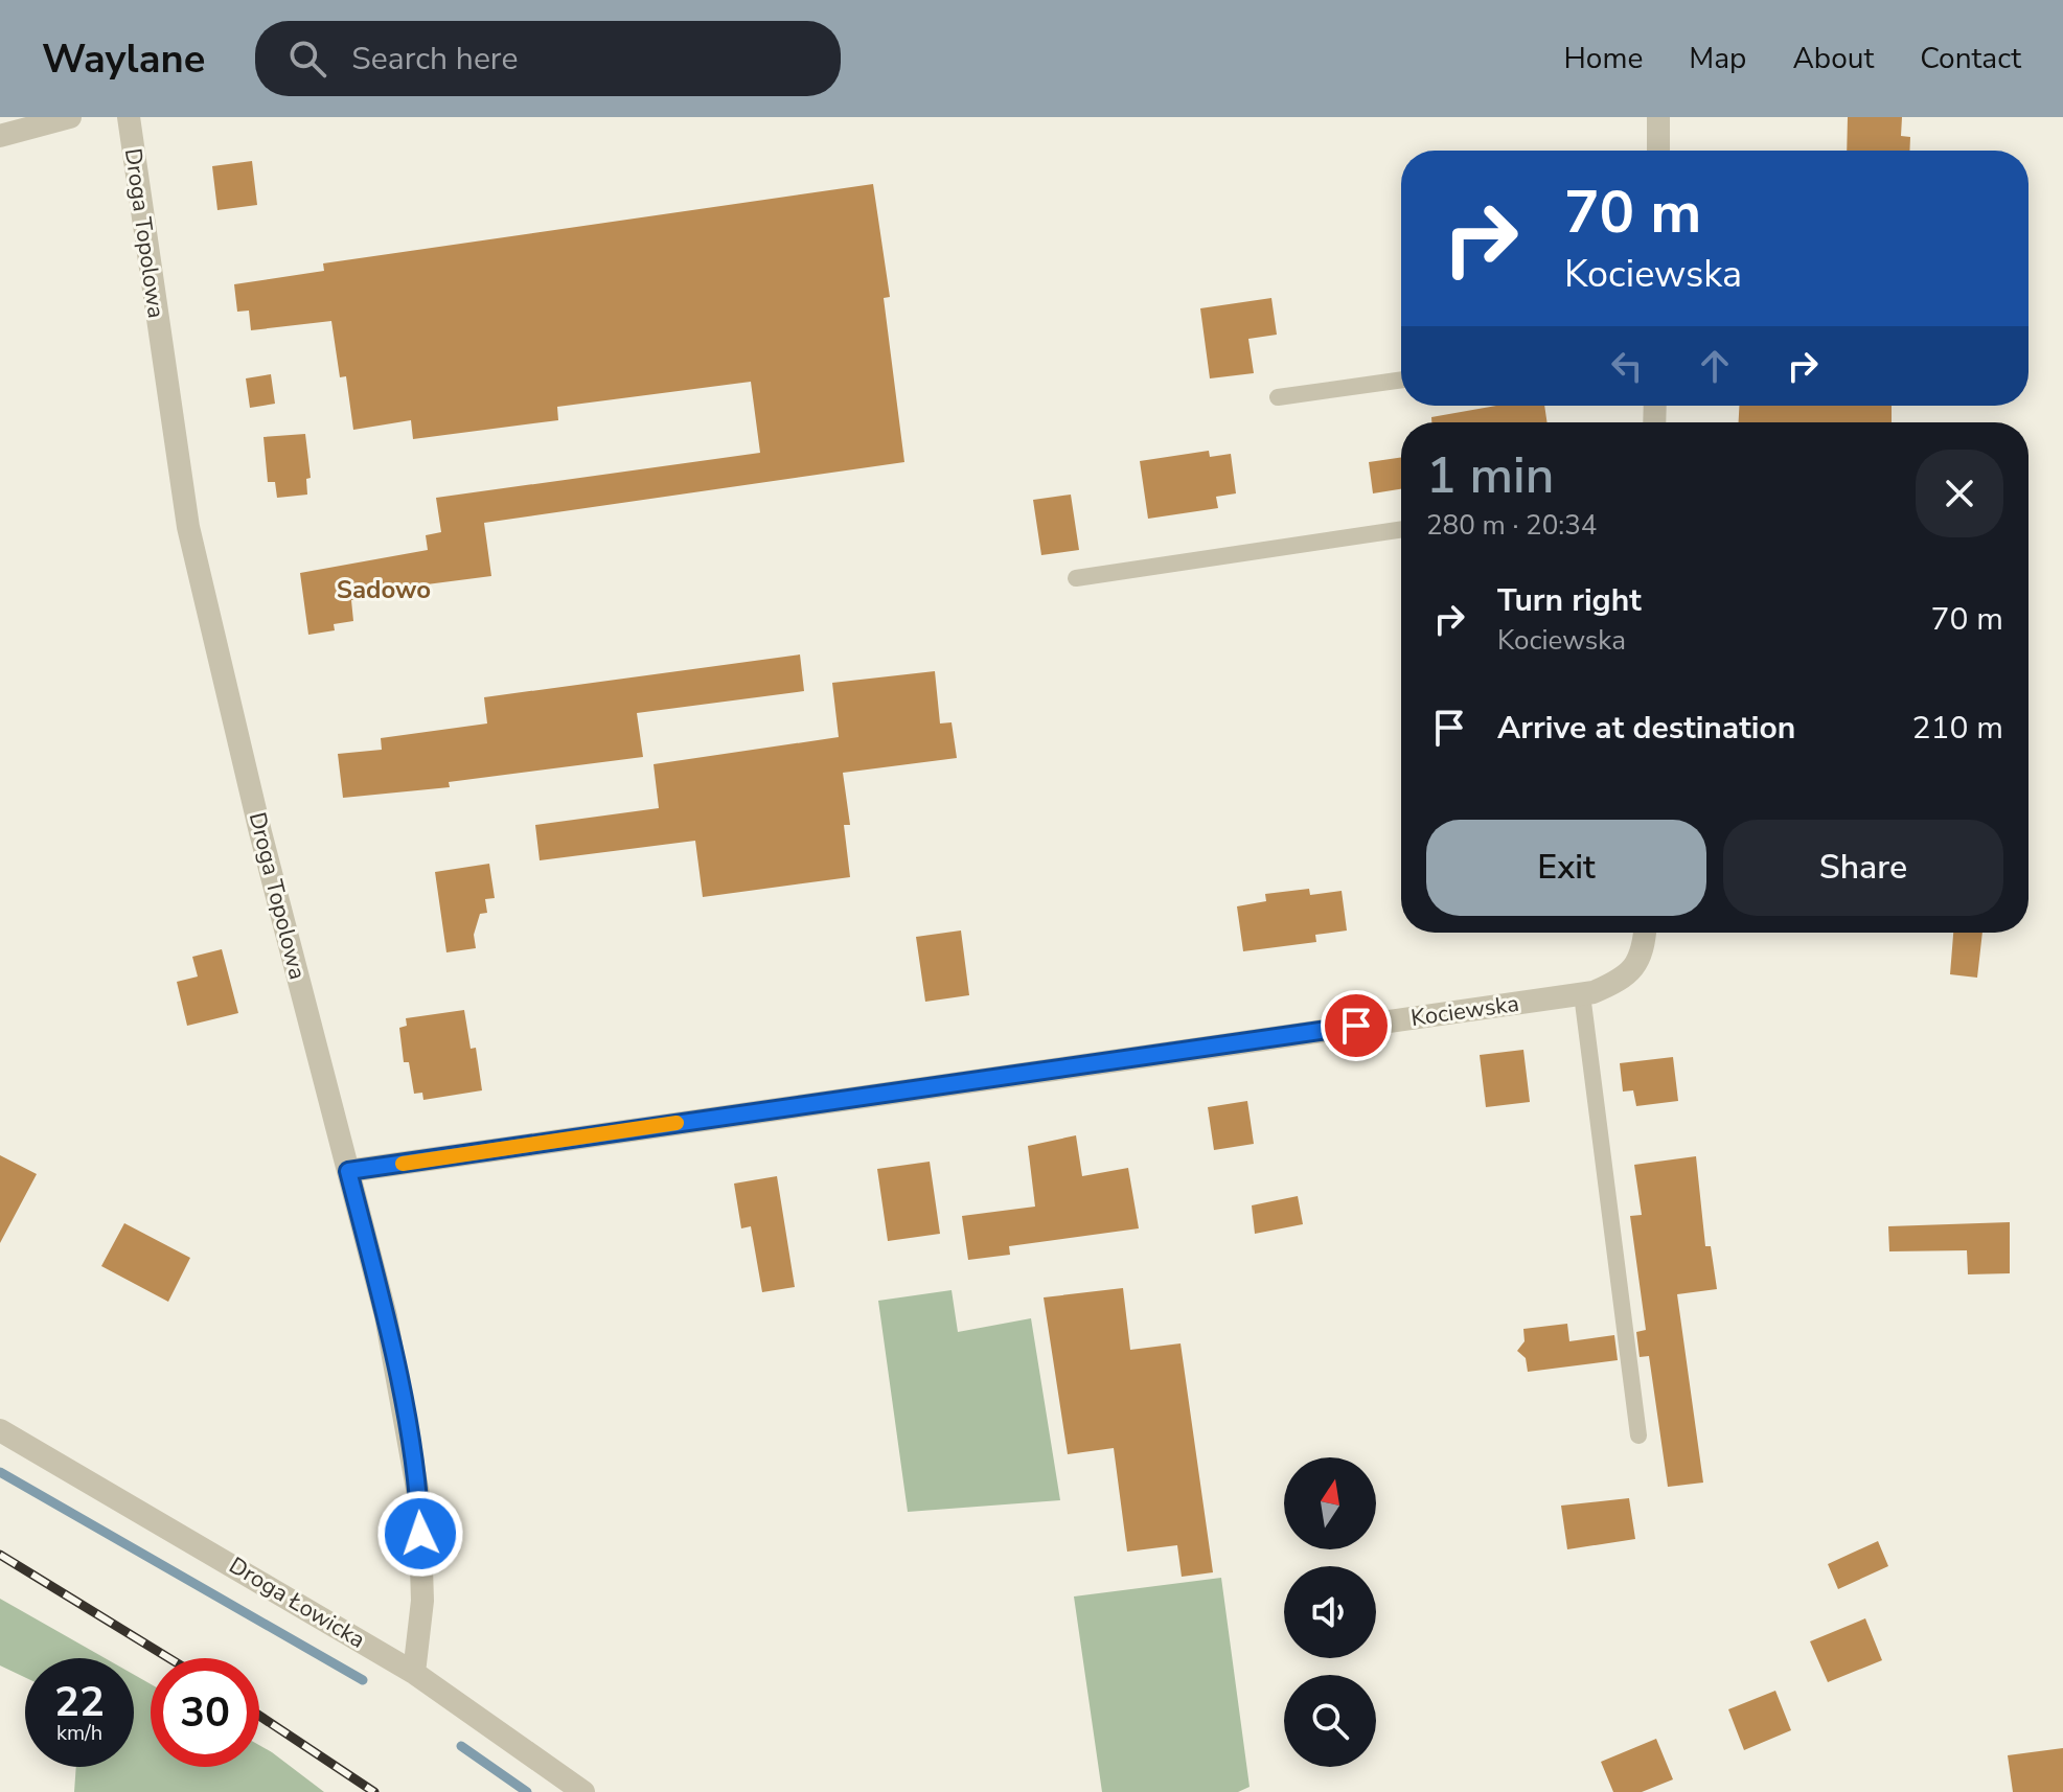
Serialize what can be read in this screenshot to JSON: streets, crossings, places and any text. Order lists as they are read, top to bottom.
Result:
{
  "streets": {
    "street": ["Droga Topolowa", "Kociewska", "Droga Łowicka"]
  },
  "crossings": [
    ["Droga Topolowa", "Kociewska"],
    ["Droga Topolowa", "Droga Łowicka"]
  ],
  "districts": ["Sadowo"],
  "north": "top",
  "page": {
    "header": "Waylane",
    "search": "Search here",
    "nav": [
      "Home",
      "Map",
      "About",
      "Contact"
    ],
    "turn": ["70 m", "Kociewska"],
    "heading": ["1 min", "280 m · 20:34"],
    "list": [
      {
        "name": "Turn right",
        "note": "Kociewska",
        "value": "70 m"
      },
      {
        "name": "Arrive at destination",
        "value": "210 m"
      }
    ],
    "buttons": ["Exit", "Share"],
    "speed": "22 km/h",
    "limit": "30"
  }
}
